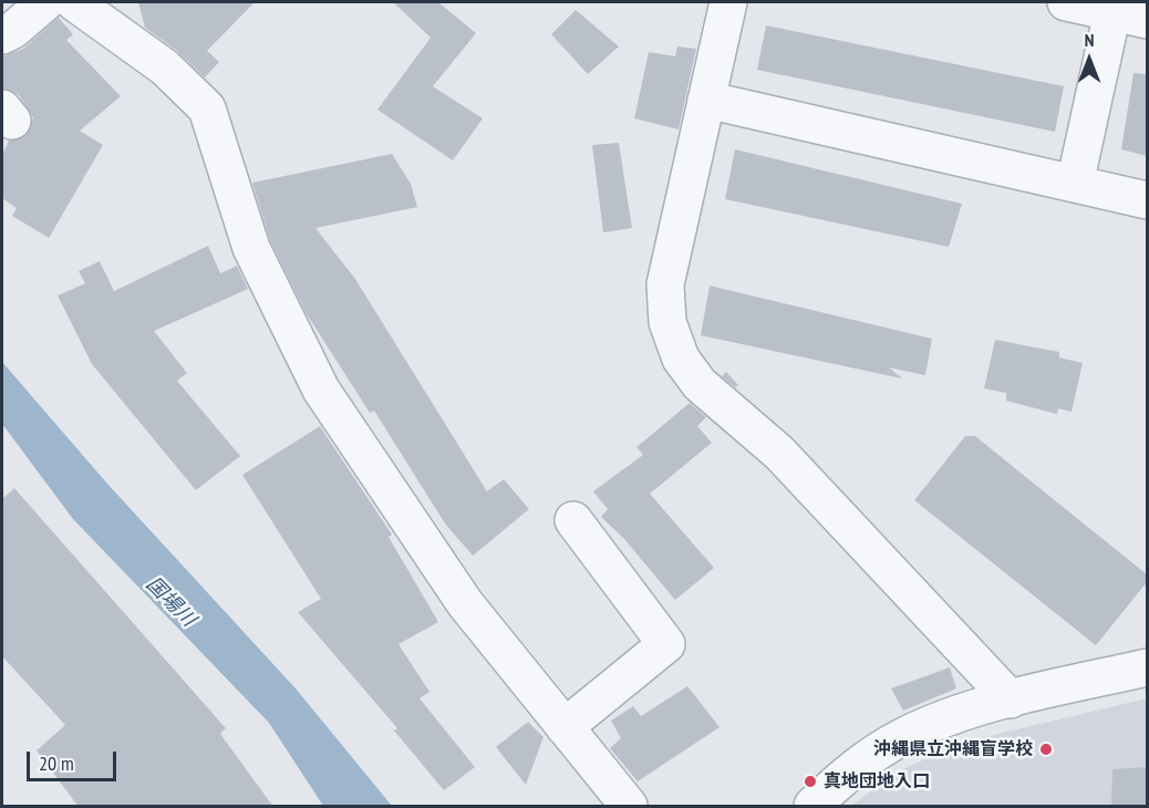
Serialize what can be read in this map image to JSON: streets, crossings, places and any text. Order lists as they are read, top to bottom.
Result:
{
  "water": ["国場川"],
  "places": ["沖縄県立沖縄盲学校", "真地団地入口"],
  "scale_bar": "20 m",
  "north": "top"
}
